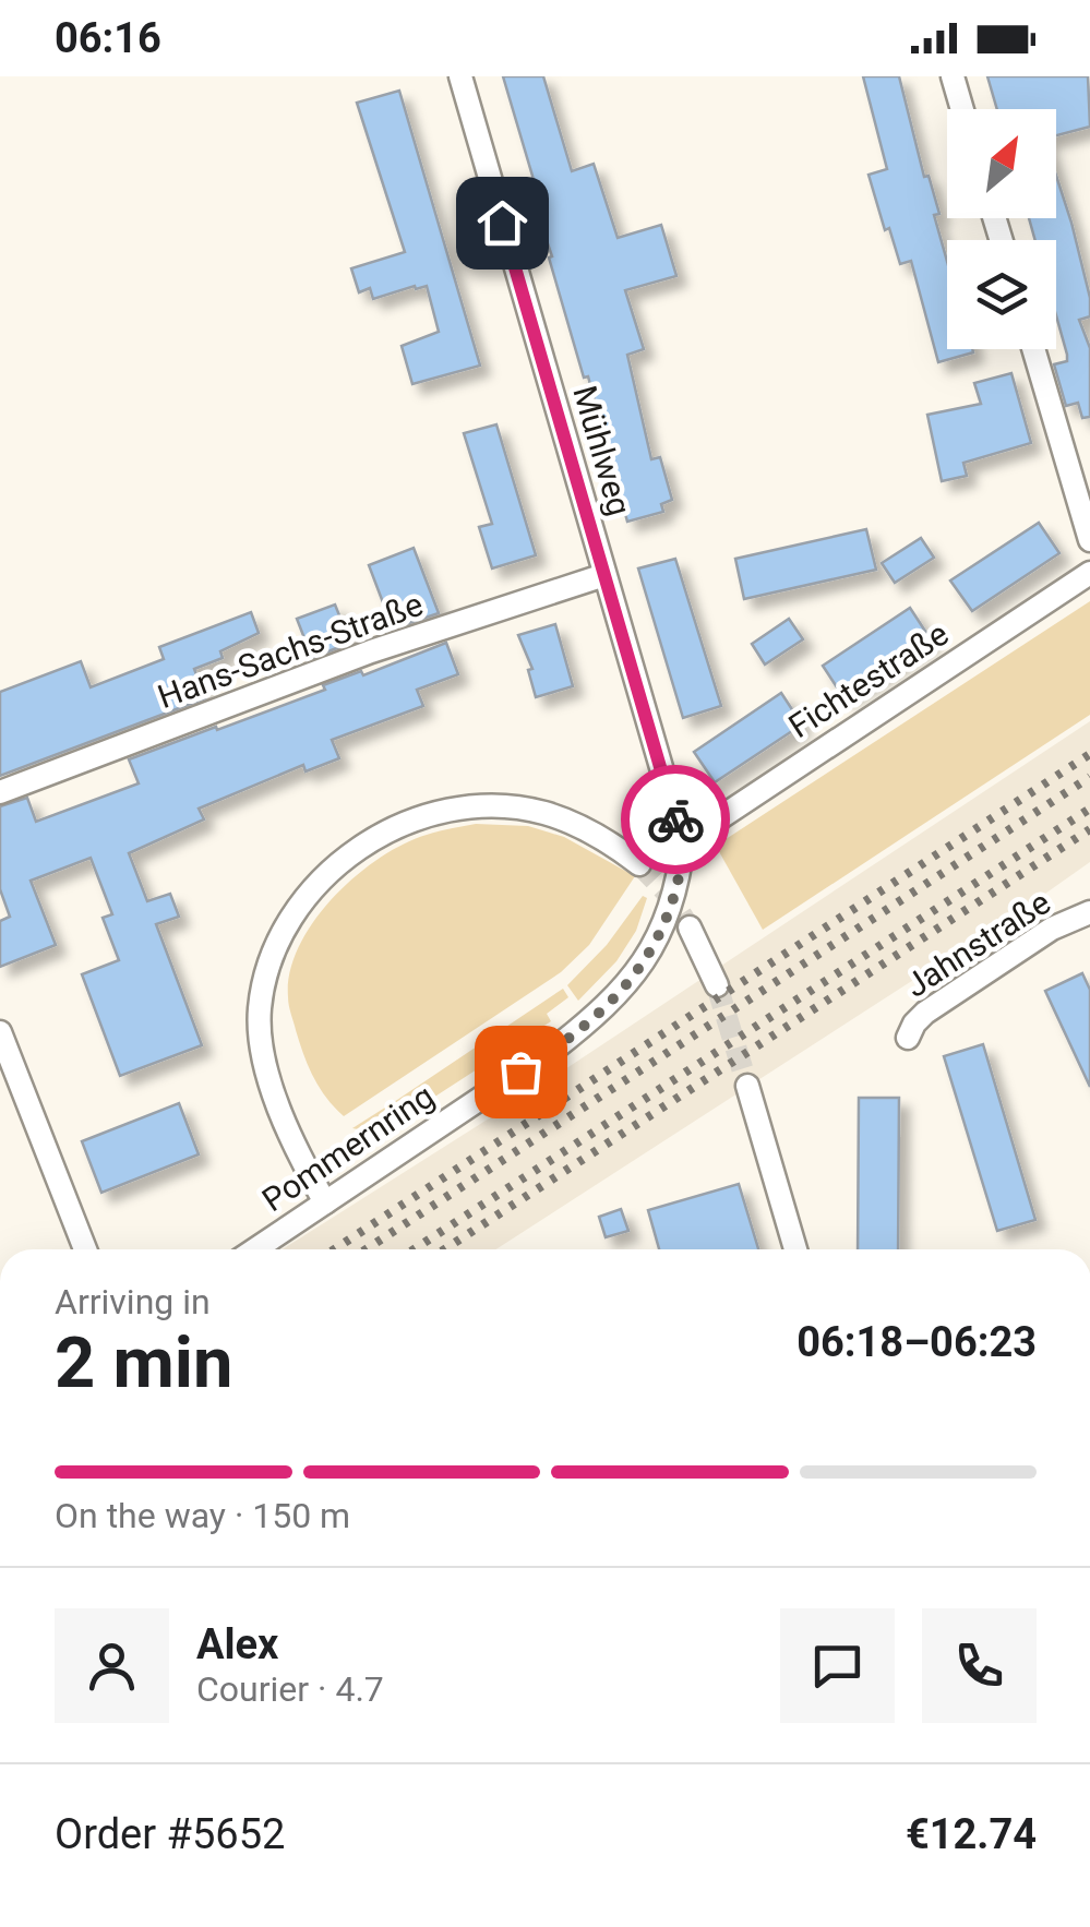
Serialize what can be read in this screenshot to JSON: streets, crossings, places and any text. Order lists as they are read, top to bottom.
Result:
{
  "streets": {
    "street": [
      "Mühlweg",
      "Hans-Sachs-Straße",
      "Fichtestraße",
      "Jahnstraße",
      "Pommernring"
    ]
  },
  "crossings": [
    ["Mühlweg", "Hans-Sachs-Straße"],
    ["Mühlweg", "Fichtestraße"],
    ["Mühlweg", "Pommernring"],
    ["Fichtestraße", "Pommernring"]
  ],
  "north": "top right",
  "page": {
    "status": "06:16",
    "heading": ["2 min", "Arriving in", "06:18–06:23"],
    "panel": [
      "Alex",
      "Courier · 4.7",
      "Order #5652",
      "€12.74"
    ],
    "bar": "On the way · 150 m"
  }
}
